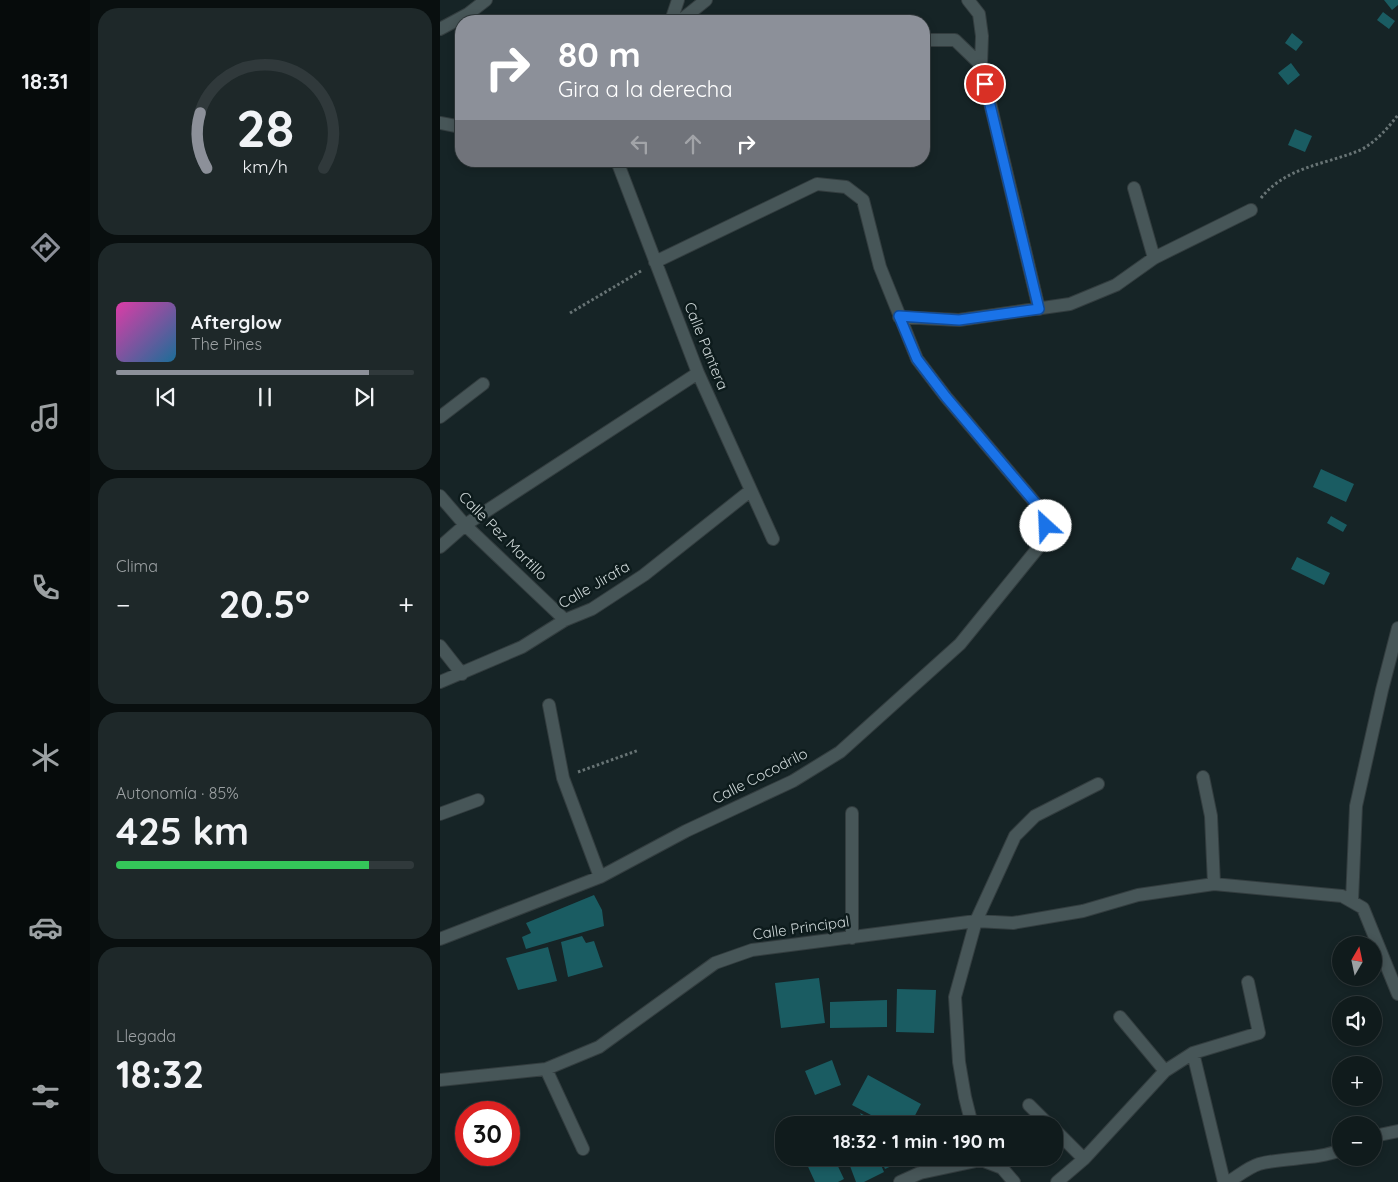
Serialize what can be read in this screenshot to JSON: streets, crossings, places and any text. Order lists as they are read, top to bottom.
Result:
{
  "streets": {
    "street": [
      "Calle Pantera",
      "Calle Pez Martillo",
      "Calle Jirafa",
      "Calle Cocodrilo",
      "Calle Principal"
    ]
  },
  "crossings": [
    ["Calle Pantera", "Calle Jirafa"],
    ["Calle Pez Martillo", "Calle Jirafa"]
  ],
  "north": "top",
  "page": {
    "tabs": "18:31",
    "turn": ["80 m", "Gira a la derecha"],
    "song": ["Afterglow", "The Pines"],
    "tile": [
      "Clima",
      ["Autonomía · 85%", "425 km"],
      ["Llegada", "18:32"]
    ],
    "heat": ["−", "20.5°", "+"],
    "map_buttons": ["+", "−"],
    "limit": "30",
    "trip": "18:32 · 1 min · 190 m",
    "gauge": ["28", "km/h"]
  }
}
